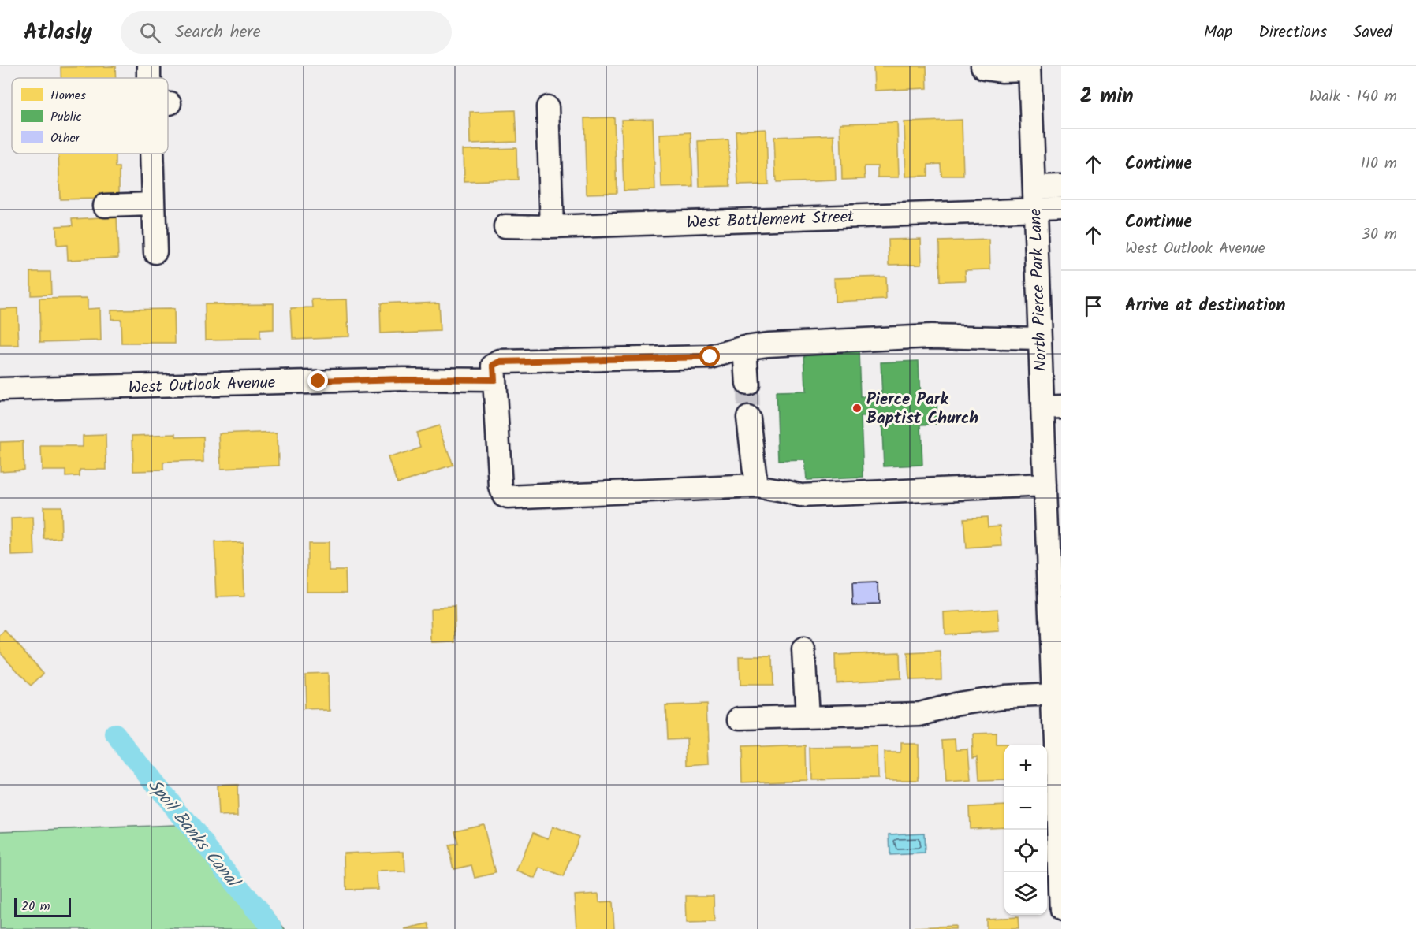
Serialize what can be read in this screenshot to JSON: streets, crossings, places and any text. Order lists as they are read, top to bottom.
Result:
{
  "streets": {
    "street": ["West Battlement Street", "North Pierce Park Lane", "West Outlook Avenue"]
  },
  "crossings": [
    ["West Battlement Street", "North Pierce Park Lane"]
  ],
  "water": ["Spoil Banks Canal"],
  "places": ["Pierce Park Baptist Church"],
  "legend": ["Homes", "Public", "Other"],
  "scale_bar": "20 m",
  "page": {
    "header": "Atlasly",
    "search": "Search here",
    "nav": ["Map", "Directions", "Saved"],
    "heading": ["2 min", "Walk · 140 m"],
    "list": [
      ["Continue", "110 m"],
      ["Continue", "West Outlook Avenue", "30 m"],
      "Arrive at destination"
    ],
    "map_buttons": ["+", "−"],
    "scale": "20 m"
  }
}
